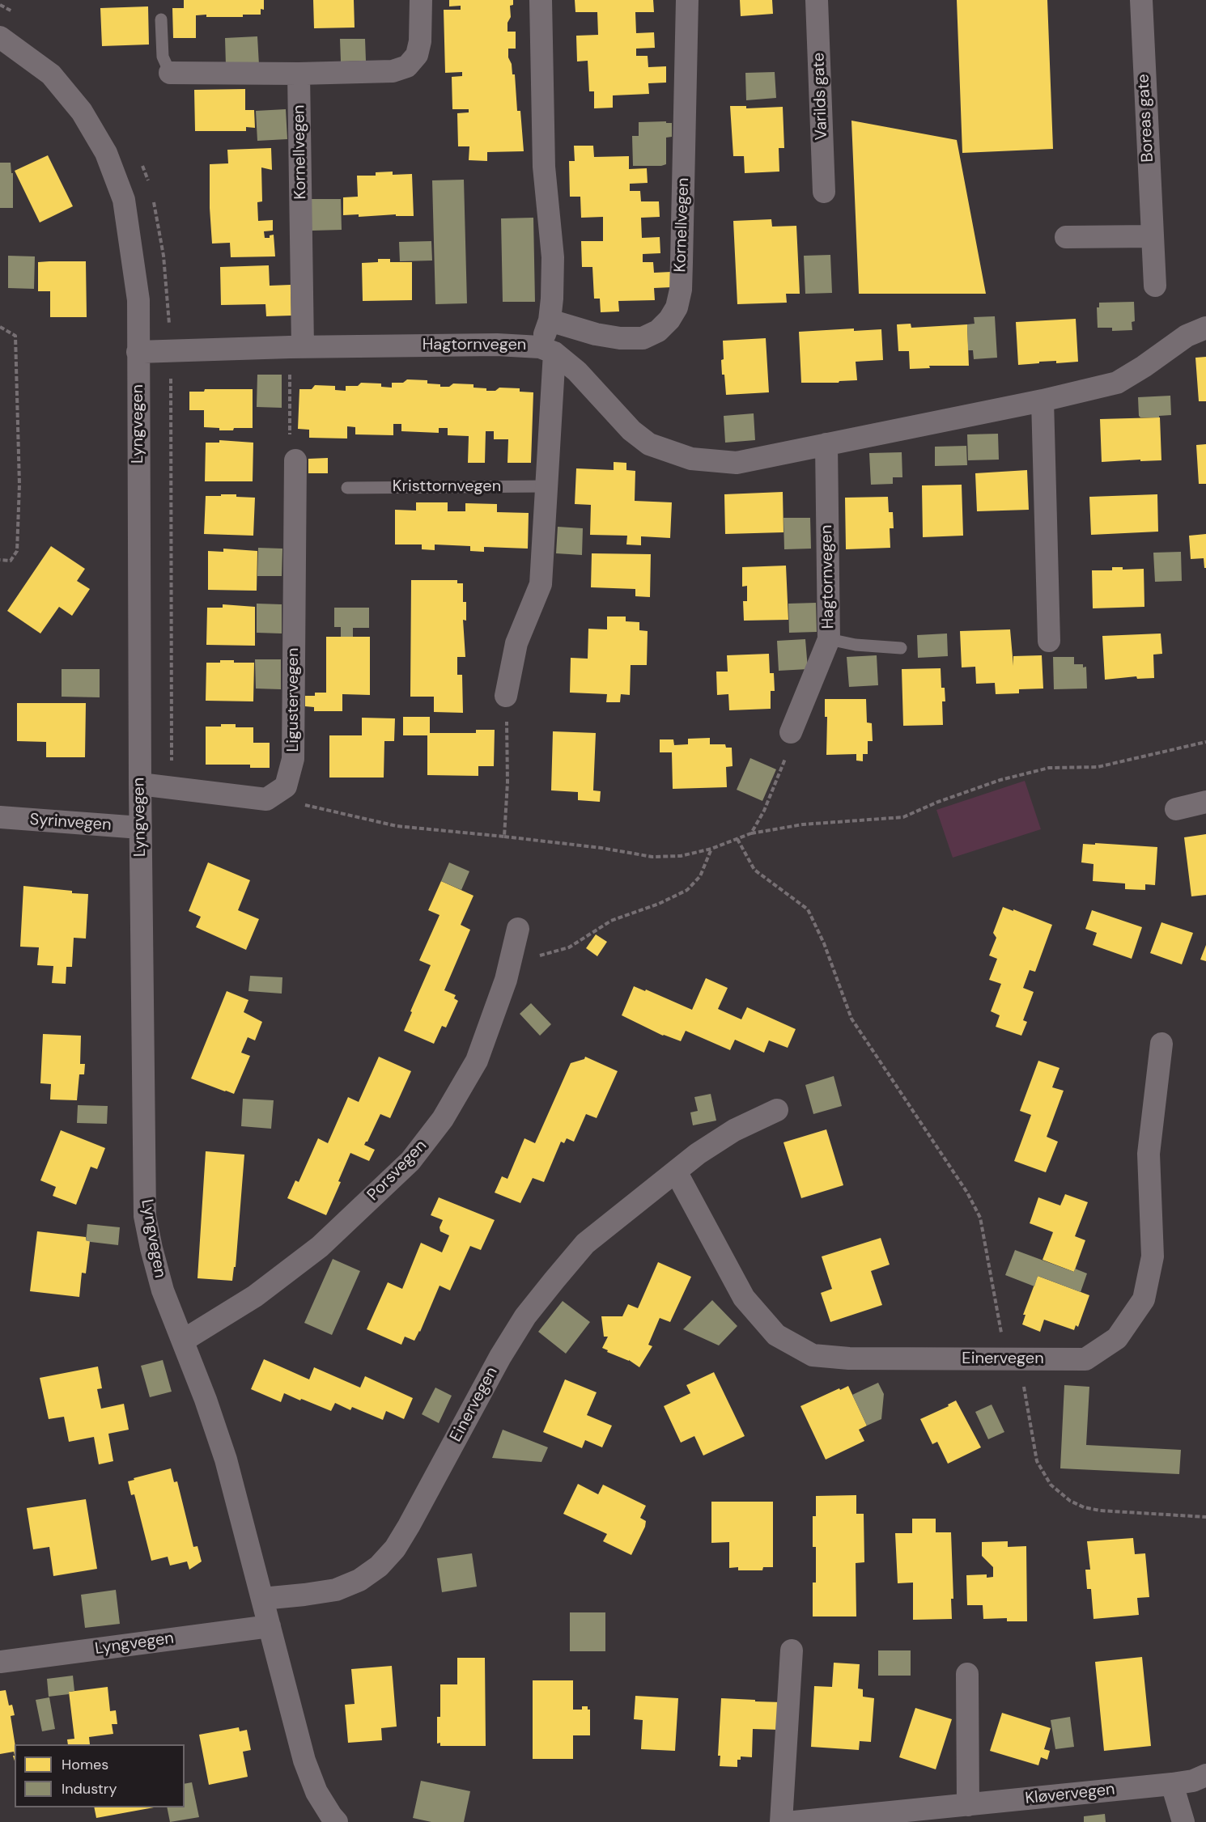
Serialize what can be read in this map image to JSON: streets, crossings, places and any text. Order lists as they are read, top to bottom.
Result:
{
  "streets": {
    "street": [
      "Varilds gate",
      "Boreas gate",
      "Kornellvegen",
      "Hagtornvegen",
      "Lyngvegen",
      "Ligustervegen",
      "Syrinvegen",
      "Porsvegen",
      "Einervegen",
      "Kløvervegen"
    ],
    "lane": ["Kristtornvegen"]
  },
  "crossings": [
    ["Kornellvegen", "Hagtornvegen"],
    ["Hagtornvegen", "Lyngvegen"],
    ["Lyngvegen", "Syrinvegen"],
    ["Lyngvegen", "Porsvegen"],
    ["Lyngvegen", "Einervegen"]
  ],
  "legend": ["Homes", "Industry"]
}
